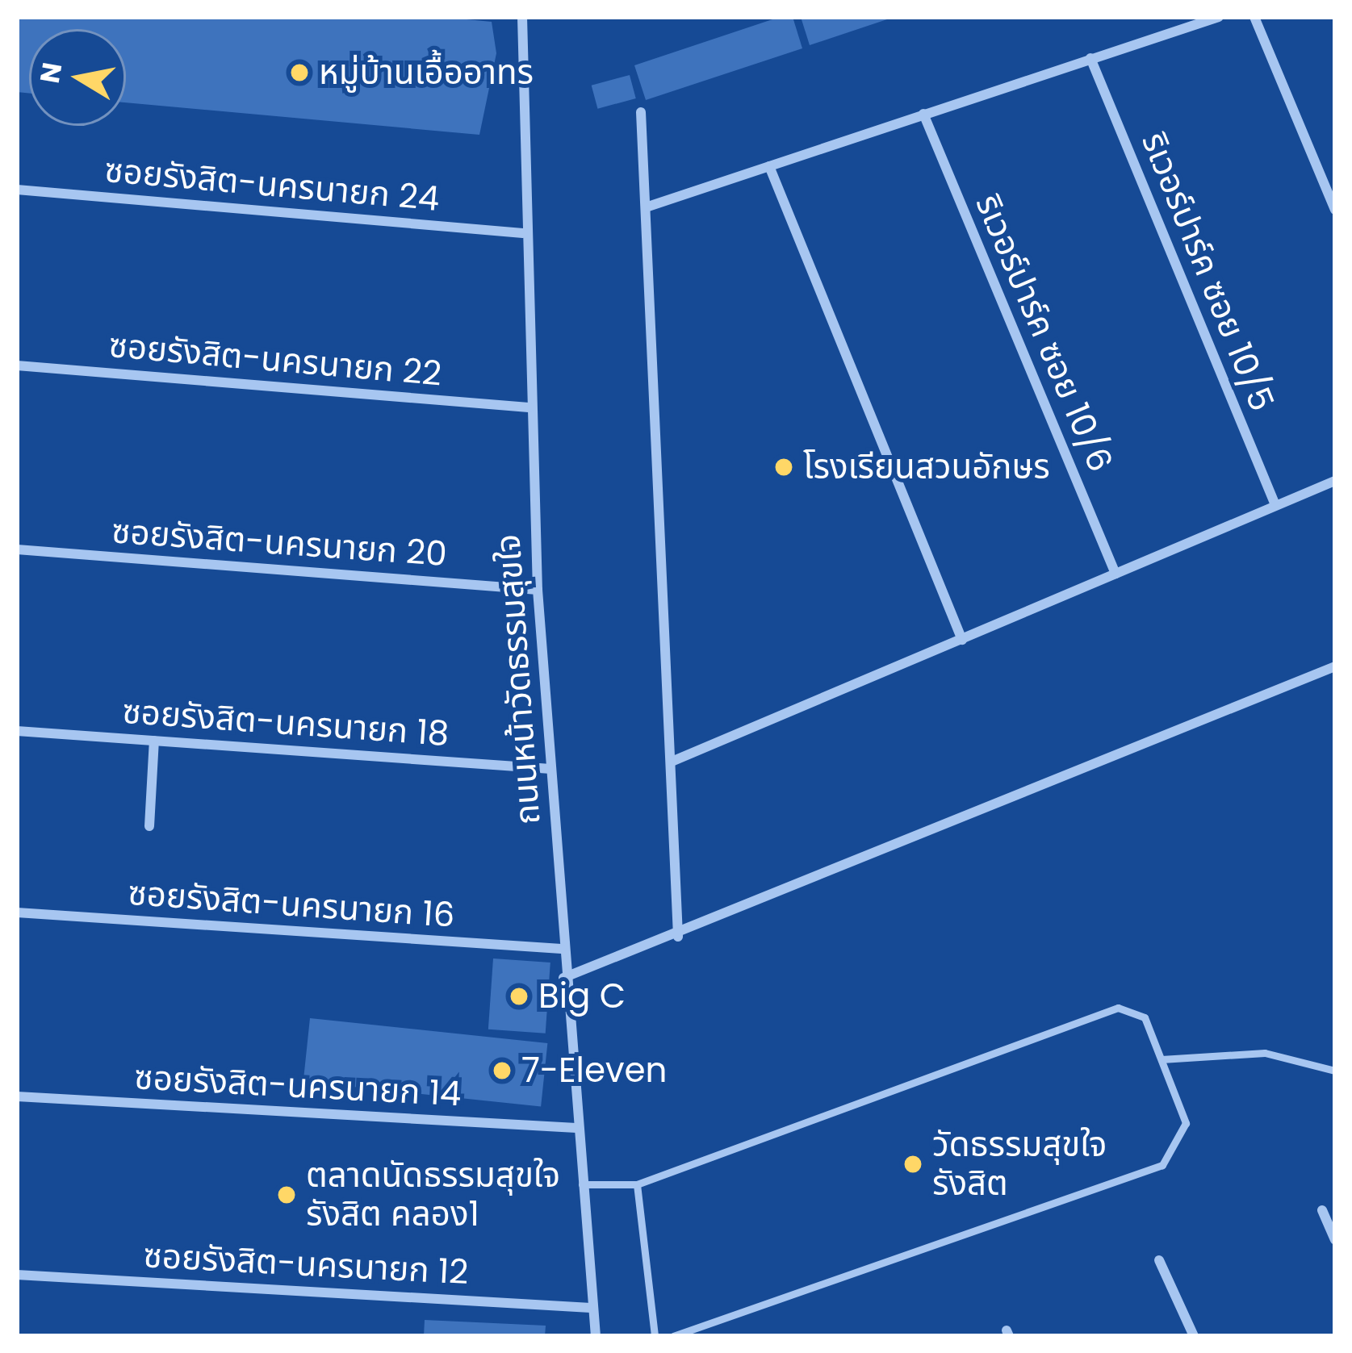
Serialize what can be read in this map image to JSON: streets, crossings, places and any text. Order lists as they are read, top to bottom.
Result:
{
  "streets": {
    "street": [
      "ซอยรังสิต-นครนายก 24",
      "ริเวอร์ปาร์ค ซอย 10/5",
      "ริเวอร์ปาร์ค ซอย 10/6",
      "ซอยรังสิต-นครนายก 22",
      "ซอยรังสิต-นครนายก 20",
      "ถนนหน้าวัดธรรมสุขใจ",
      "ซอยรังสิต-นครนายก 18",
      "ซอยรังสิต-นครนายก 16",
      "ซอยรังสิต-นครนายก 14",
      "ซอยรังสิต-นครนายก 12"
    ]
  },
  "crossings": [
    ["ซอยรังสิต-นครนายก 24", "ถนนหน้าวัดธรรมสุขใจ"],
    ["ซอยรังสิต-นครนายก 22", "ถนนหน้าวัดธรรมสุขใจ"],
    ["ซอยรังสิต-นครนายก 20", "ถนนหน้าวัดธรรมสุขใจ"],
    ["ถนนหน้าวัดธรรมสุขใจ", "ซอยรังสิต-นครนายก 18"],
    ["ถนนหน้าวัดธรรมสุขใจ", "ซอยรังสิต-นครนายก 16"],
    ["ถนนหน้าวัดธรรมสุขใจ", "ซอยรังสิต-นครนายก 14"],
    ["ถนนหน้าวัดธรรมสุขใจ", "ซอยรังสิต-นครนายก 12"]
  ],
  "places": [
    "หมู่บ้านเอื้ออาทร",
    "โรงเรียนสวนอักษร",
    "Big C",
    "7-Eleven",
    "วัดธรรมสุขใจ รังสิต",
    "ตลาดนัดธรรมสุขใจ รังสิต คลอง1"
  ],
  "north": "left"
}
